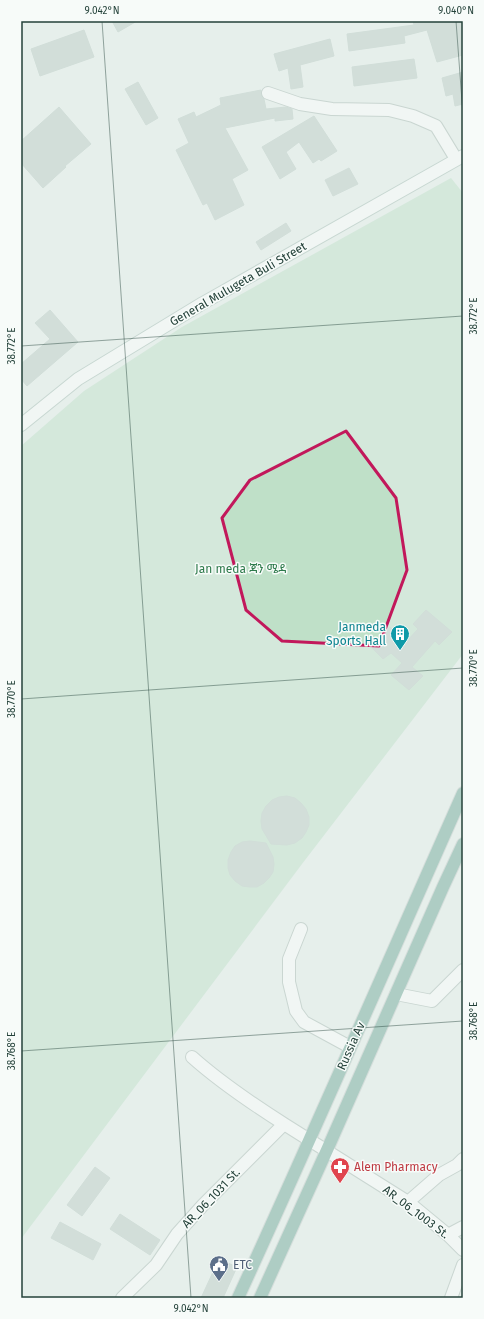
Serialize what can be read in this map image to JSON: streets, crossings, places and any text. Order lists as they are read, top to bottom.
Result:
{
  "streets": {
    "main road": ["Russia Av"],
    "street": ["General Mulugeta Buli Street", "AR_06_1031 St.", "AR_06_1003 St."]
  },
  "crossings": [
    ["Russia Av", "AR_06_1003 St."]
  ],
  "parks": ["Jan meda ጃን ሜዳ"],
  "places": {
    "building": ["Janmeda Sports Hall"],
    "pharmacy": ["Alem Pharmacy"],
    "public building": ["ETC"]
  },
  "coordinates": [
    "9.042°N",
    "9.040°N",
    "38.772°E",
    "38.770°E",
    "38.768°E"
  ]
}
